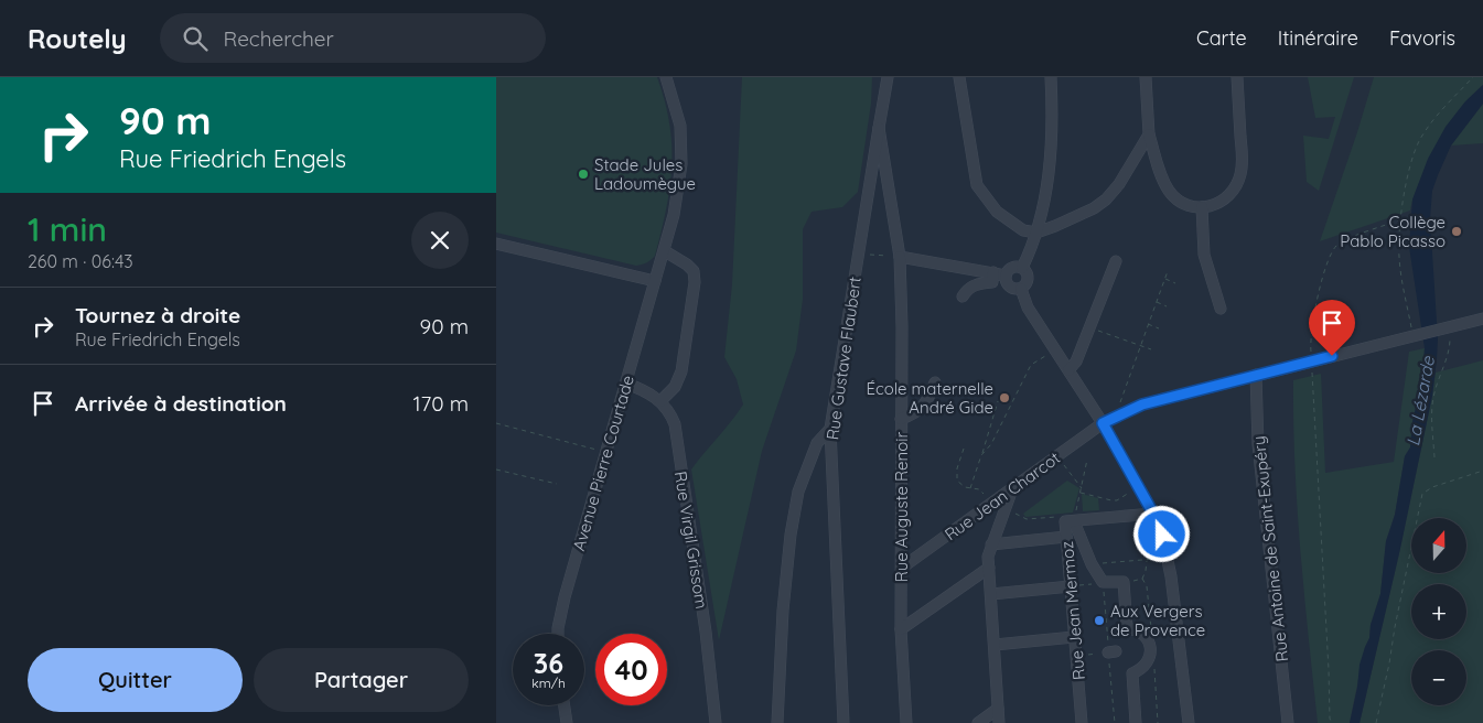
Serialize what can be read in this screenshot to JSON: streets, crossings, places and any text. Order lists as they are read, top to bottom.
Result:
{
  "streets": {
    "street": [
      "Rue Gustave Flaubert",
      "Avenue Pierre Courtade",
      "Rue Jean Charcot",
      "Rue Auguste Renoir",
      "Rue Virgil Grissom",
      "Rue Antoine de Saint-Exupéry",
      "Rue Jean Mermoz"
    ]
  },
  "crossings": [
    ["Rue Gustave Flaubert", "Rue Auguste Renoir"],
    ["Avenue Pierre Courtade", "Rue Virgil Grissom"],
    ["Rue Jean Charcot", "Rue Auguste Renoir"],
    ["Rue Jean Charcot", "Rue Antoine de Saint-Exupéry"]
  ],
  "water": ["La Lézarde"],
  "places": [
    "Stade Jules Ladoumègue",
    "Collège Pablo Picasso",
    "École maternelle André Gide",
    "Aux Vergers de Provence"
  ],
  "north": "top",
  "page": {
    "header": "Routely",
    "search": "Rechercher",
    "nav": ["Carte", "Itinéraire", "Favoris"],
    "turn": ["90 m", "Rue Friedrich Engels"],
    "heading": ["1 min", "260 m · 06:43"],
    "list": [
      {
        "name": "Tournez à droite",
        "note": "Rue Friedrich Engels",
        "value": "90 m"
      },
      {
        "name": "Arrivée à destination",
        "value": "170 m"
      }
    ],
    "map_buttons": ["+", "−"],
    "speed": "36 km/h",
    "limit": "40",
    "buttons": ["Quitter", "Partager"]
  }
}
